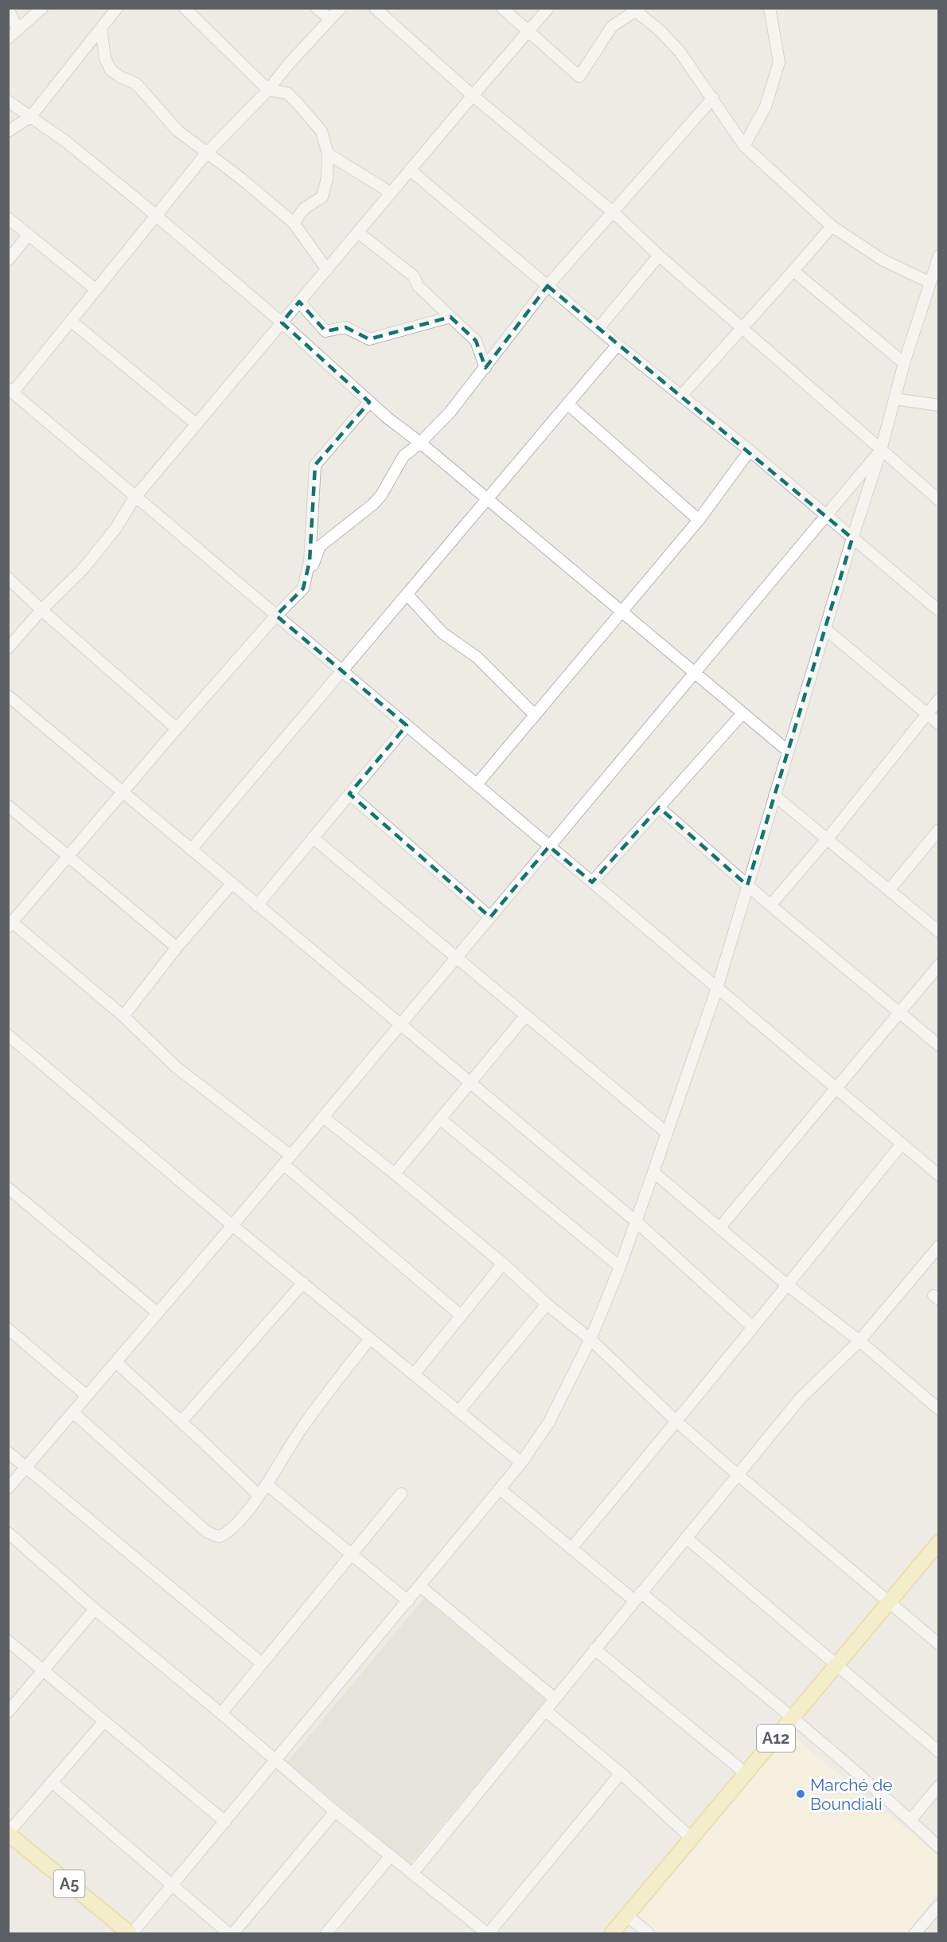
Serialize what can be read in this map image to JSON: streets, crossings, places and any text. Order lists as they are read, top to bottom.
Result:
{
  "streets": {
    "main road": ["A12", "A5"]
  },
  "places": ["Marché de Boundiali"]
}
